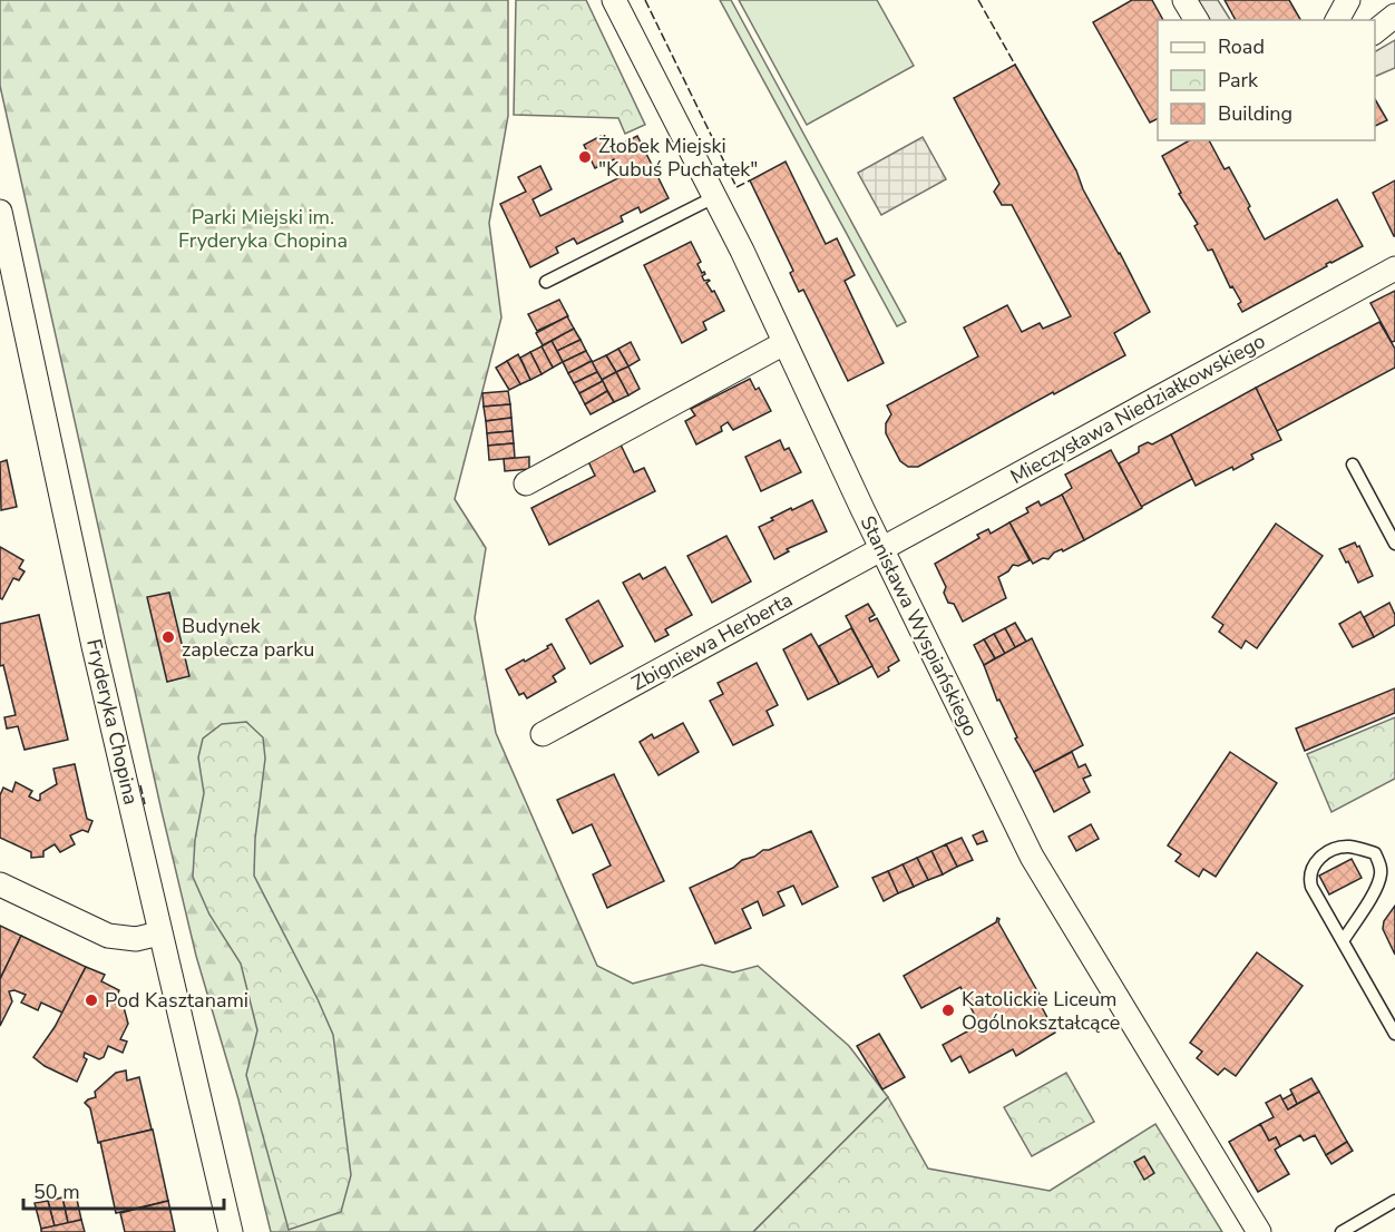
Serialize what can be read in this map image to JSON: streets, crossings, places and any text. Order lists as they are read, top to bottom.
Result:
{
  "streets": {
    "street": [
      "Mieczysława Niedziałkowskiego",
      "Stanisława Wyspiańskiego",
      "Zbigniewa Herberta",
      "Fryderyka Chopina"
    ]
  },
  "crossings": [
    ["Mieczysława Niedziałkowskiego", "Stanisława Wyspiańskiego"],
    ["Mieczysława Niedziałkowskiego", "Zbigniewa Herberta"],
    ["Stanisława Wyspiańskiego", "Zbigniewa Herberta"]
  ],
  "parks": ["Parki Miejski im. Fryderyka Chopina"],
  "places": [
    "Żłobek Miejski \"Kubuś Puchatek\"",
    "Budynek zaplecza parku",
    "Pod Kasztanami",
    "Katolickie Liceum Ogólnokształcące"
  ],
  "legend": ["Road", "Park", "Building"],
  "scale_bar": "50 m"
}
